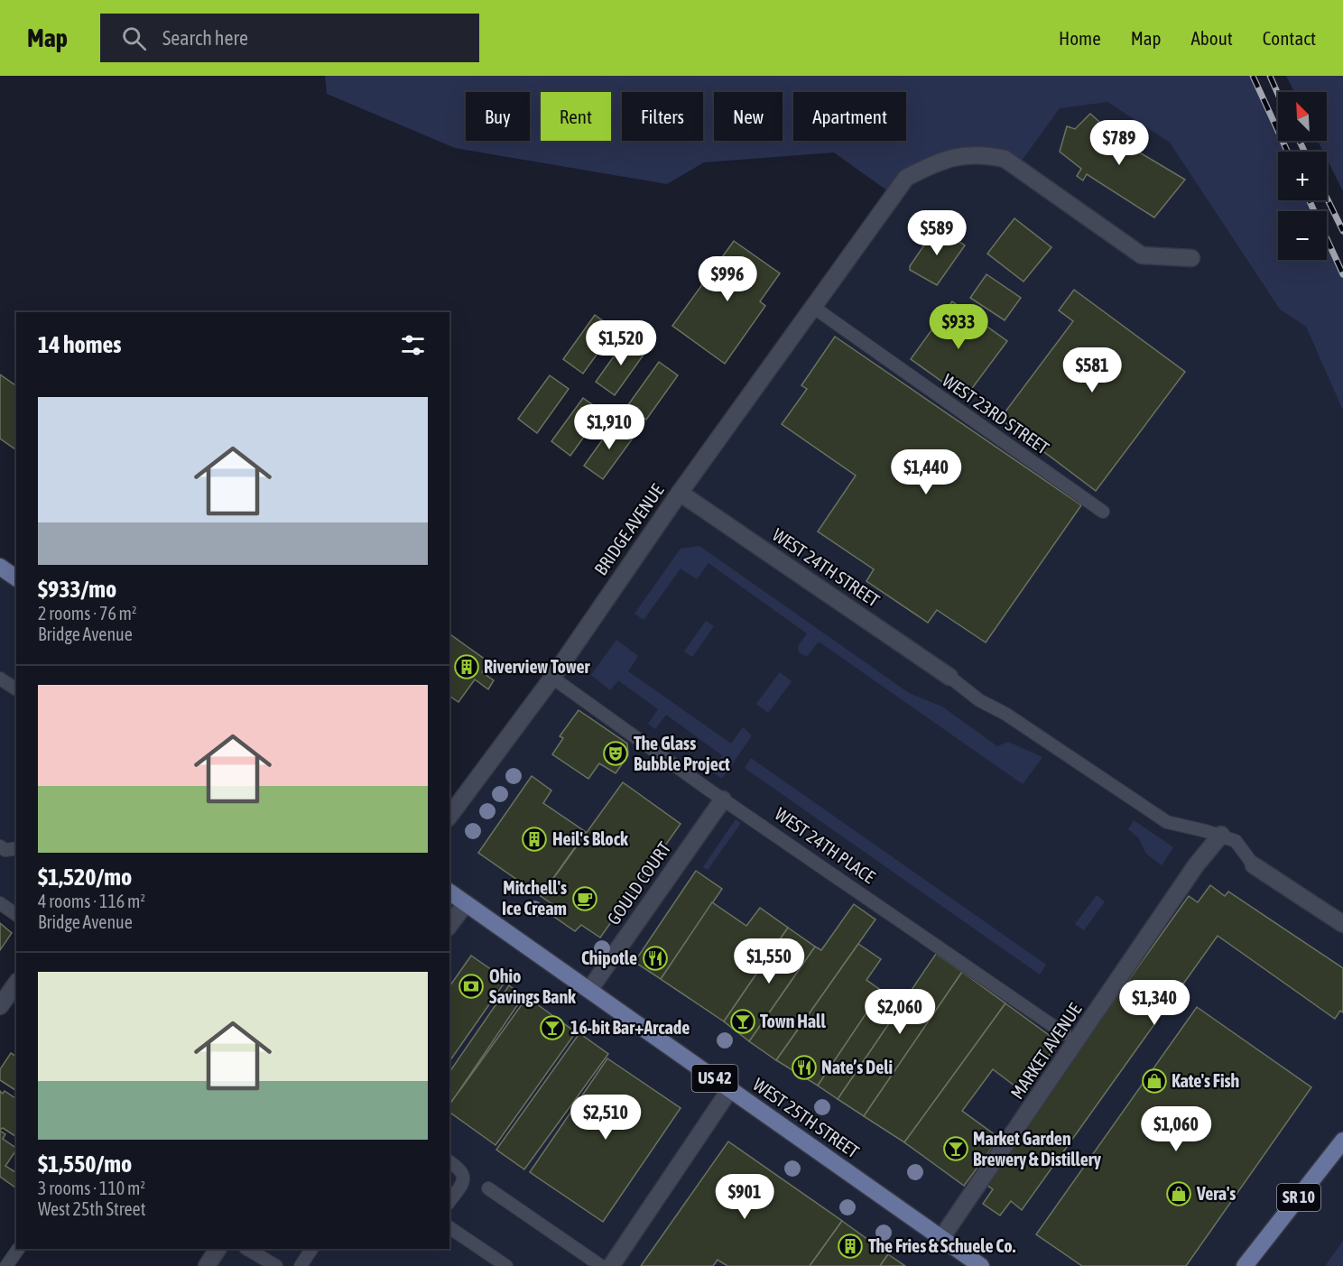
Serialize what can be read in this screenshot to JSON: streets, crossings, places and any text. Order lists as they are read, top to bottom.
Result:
{
  "streets": {
    "main road": ["US 42", "WEST 25TH STREET", "SR 10"],
    "street": [
      "BRIDGE AVENUE",
      "WEST 24TH STREET",
      "GOULD COURT",
      "MARKET AVENUE"
    ],
    "lane": ["WEST 23RD STREET", "WEST 24TH PLACE"]
  },
  "crossings": [
    ["WEST 23RD STREET", "BRIDGE AVENUE"],
    ["BRIDGE AVENUE", "WEST 24TH STREET"],
    ["BRIDGE AVENUE", "WEST 24TH PLACE"],
    ["WEST 24TH PLACE", "GOULD COURT"],
    ["WEST 24TH PLACE", "MARKET AVENUE"],
    ["GOULD COURT", "WEST 25TH STREET"],
    ["MARKET AVENUE", "WEST 25TH STREET"]
  ],
  "places": {
    "building": ["Riverview Tower", "Heil's Block", "The Fries & Schuele Co."],
    "theatre": ["The Glass Bubble Project"],
    "cafe": ["Mitchell's Ice Cream"],
    "restaurant": ["Chipotle", "Nate’s Deli"],
    "bank": ["Ohio Savings Bank"],
    "bar": ["Town Hall", "16-bit Bar+Arcade", "Market Garden Brewery & Distillery"],
    "shop": ["Kate's Fish", "Vera's"]
  },
  "north": "top left",
  "page": {
    "header": "Map",
    "search": "Search here",
    "nav": [
      "Home",
      "Map",
      "About",
      "Contact"
    ],
    "map_buttons": ["+", "−"],
    "chip": [
      "Buy",
      "Rent",
      "Filters",
      "New",
      "Apartment"
    ],
    "price": [
      "$789",
      "$589",
      "$996",
      "$933",
      "$1,520",
      "$581",
      "$1,910",
      "$1,440",
      "$1,550",
      "$1,340",
      "$2,060",
      "$2,510",
      "$1,060",
      "$901"
    ],
    "heading": "14 homes",
    "list": [
      {
        "name": "$933/mo",
        "note": "2 rooms · 76 m² · Bridge Avenue"
      },
      {
        "name": "$1,520/mo",
        "note": "4 rooms · 116 m² · Bridge Avenue"
      },
      {
        "name": "$1,550/mo",
        "note": "3 rooms · 110 m² · West 25th Street"
      }
    ]
  }
}
